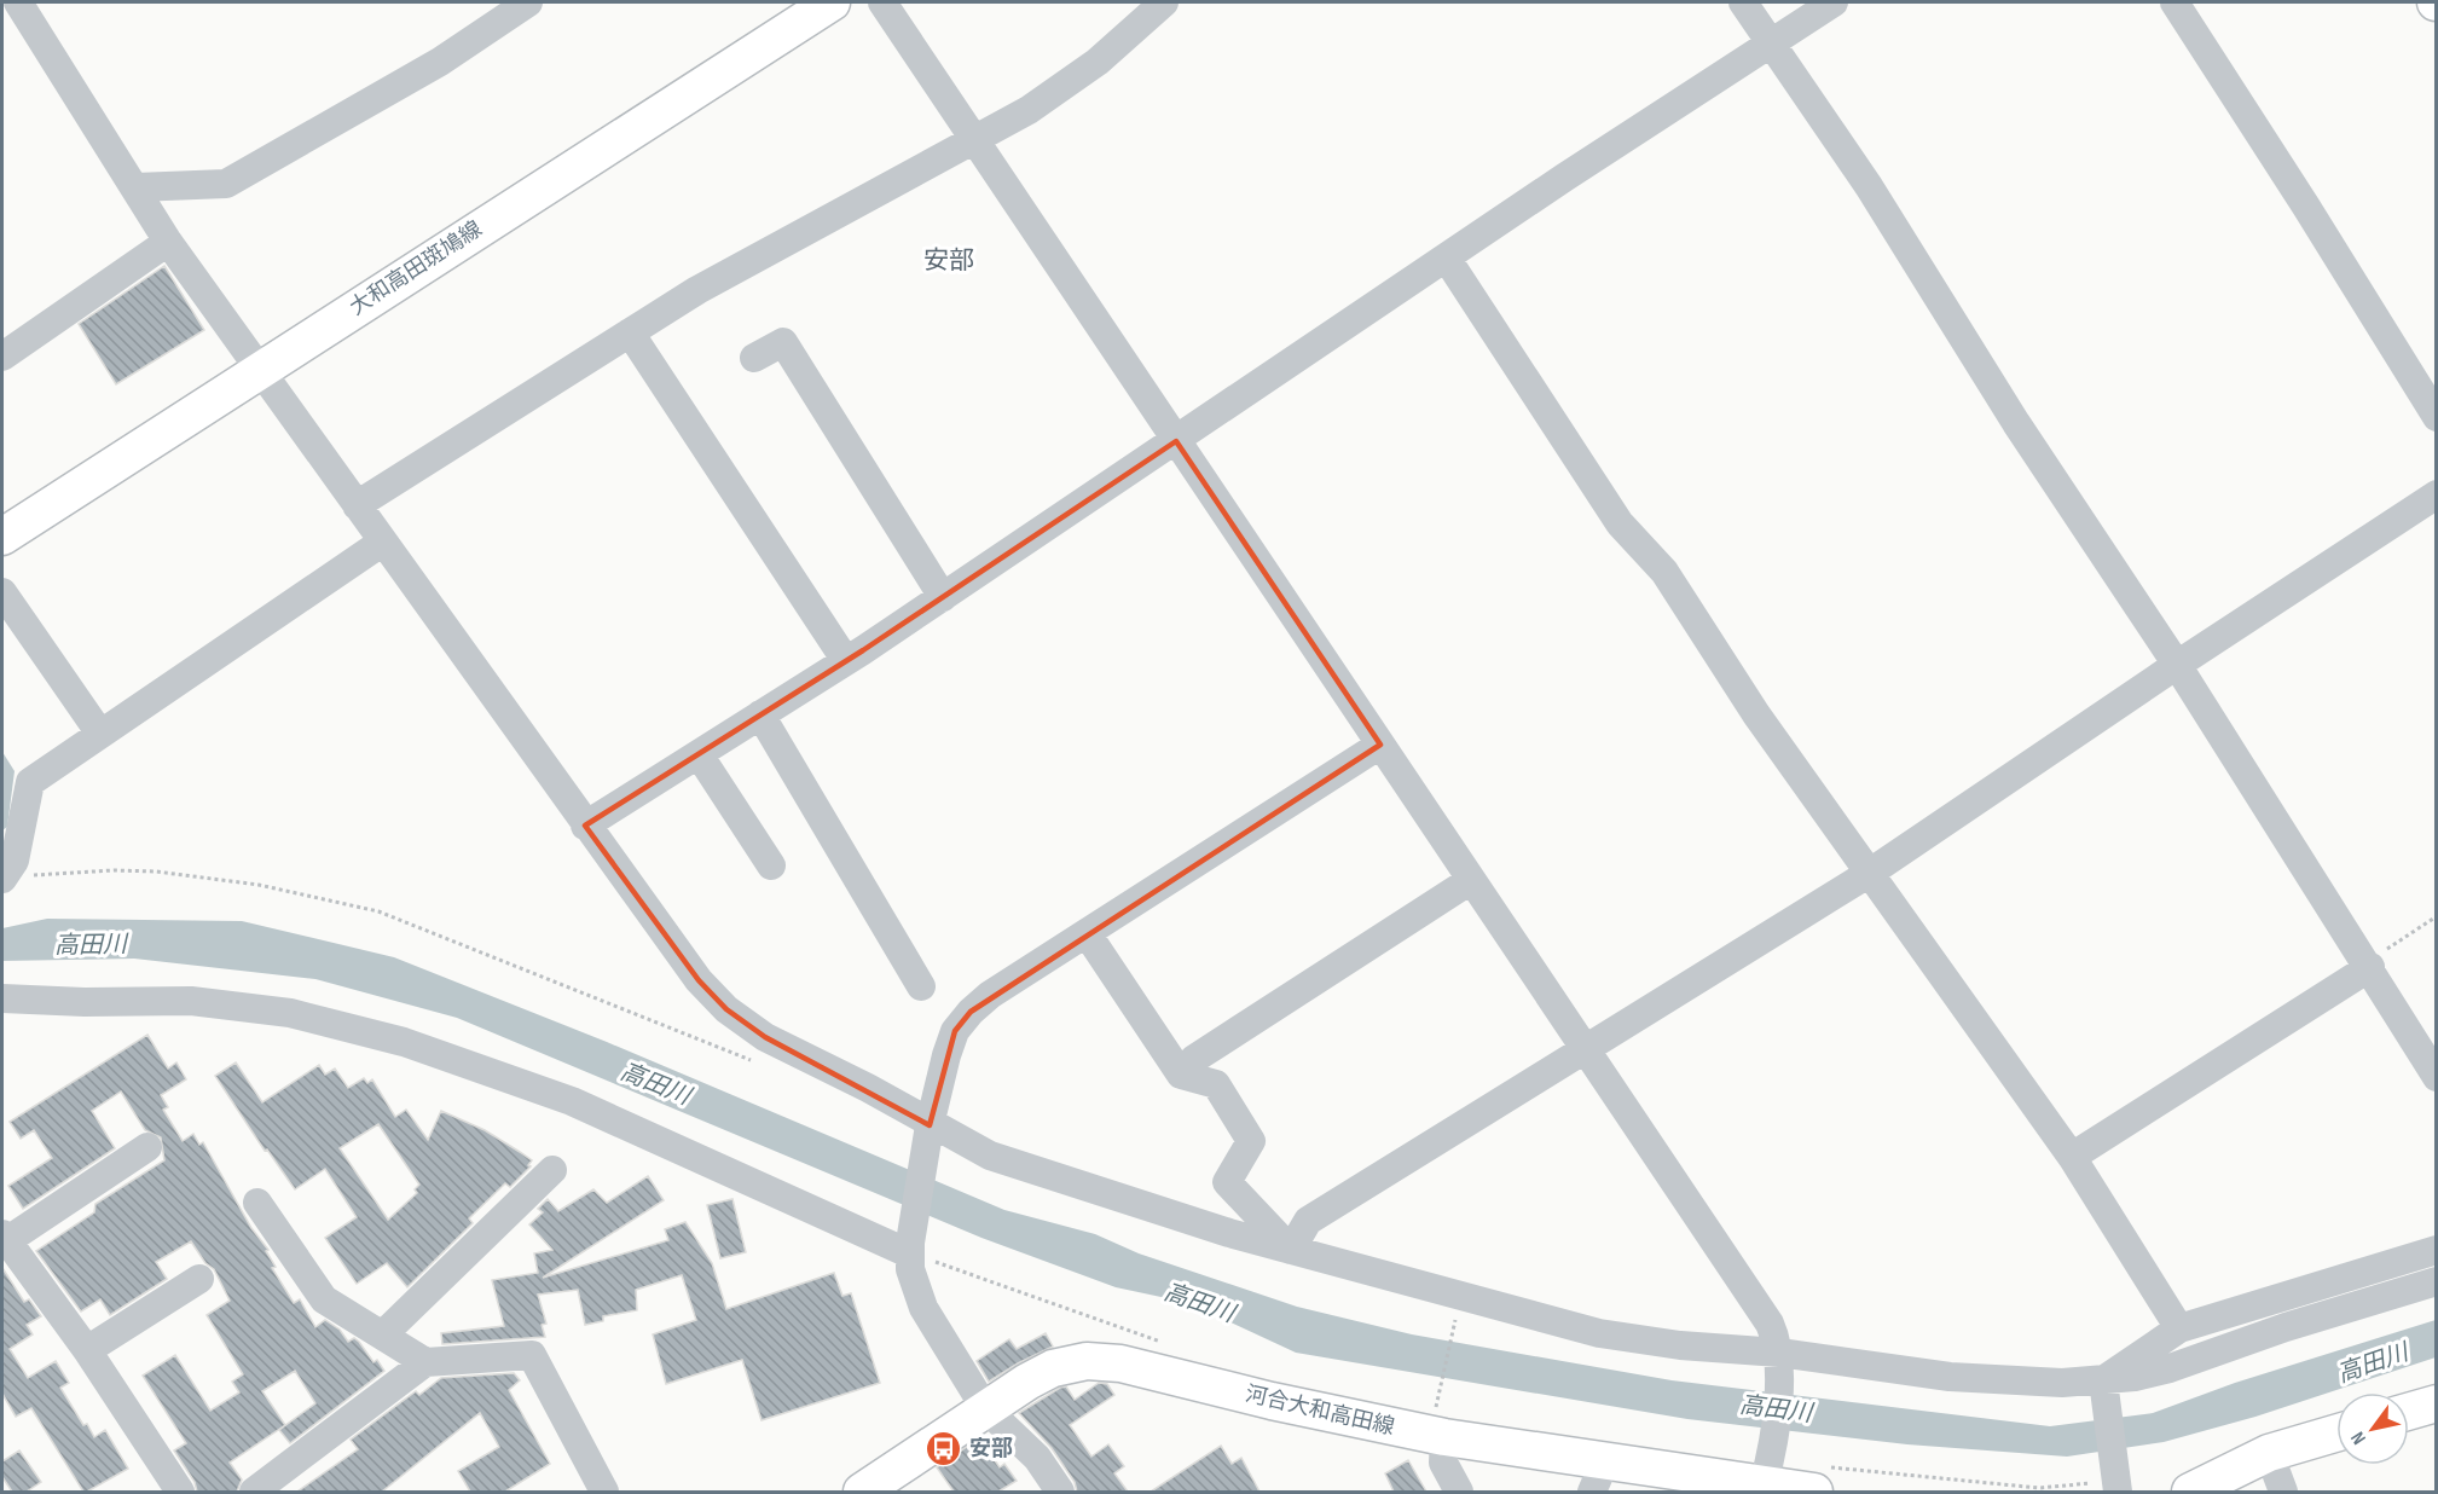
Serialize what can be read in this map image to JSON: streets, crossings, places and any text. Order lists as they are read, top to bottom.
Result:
{
  "streets": {
    "main road": ["大和高田斑鳩線", "河合大和高田線"]
  },
  "districts": ["安部"],
  "water": ["高田川"],
  "places": {
    "bus stop": ["安部"]
  },
  "north": "bottom left"
}
